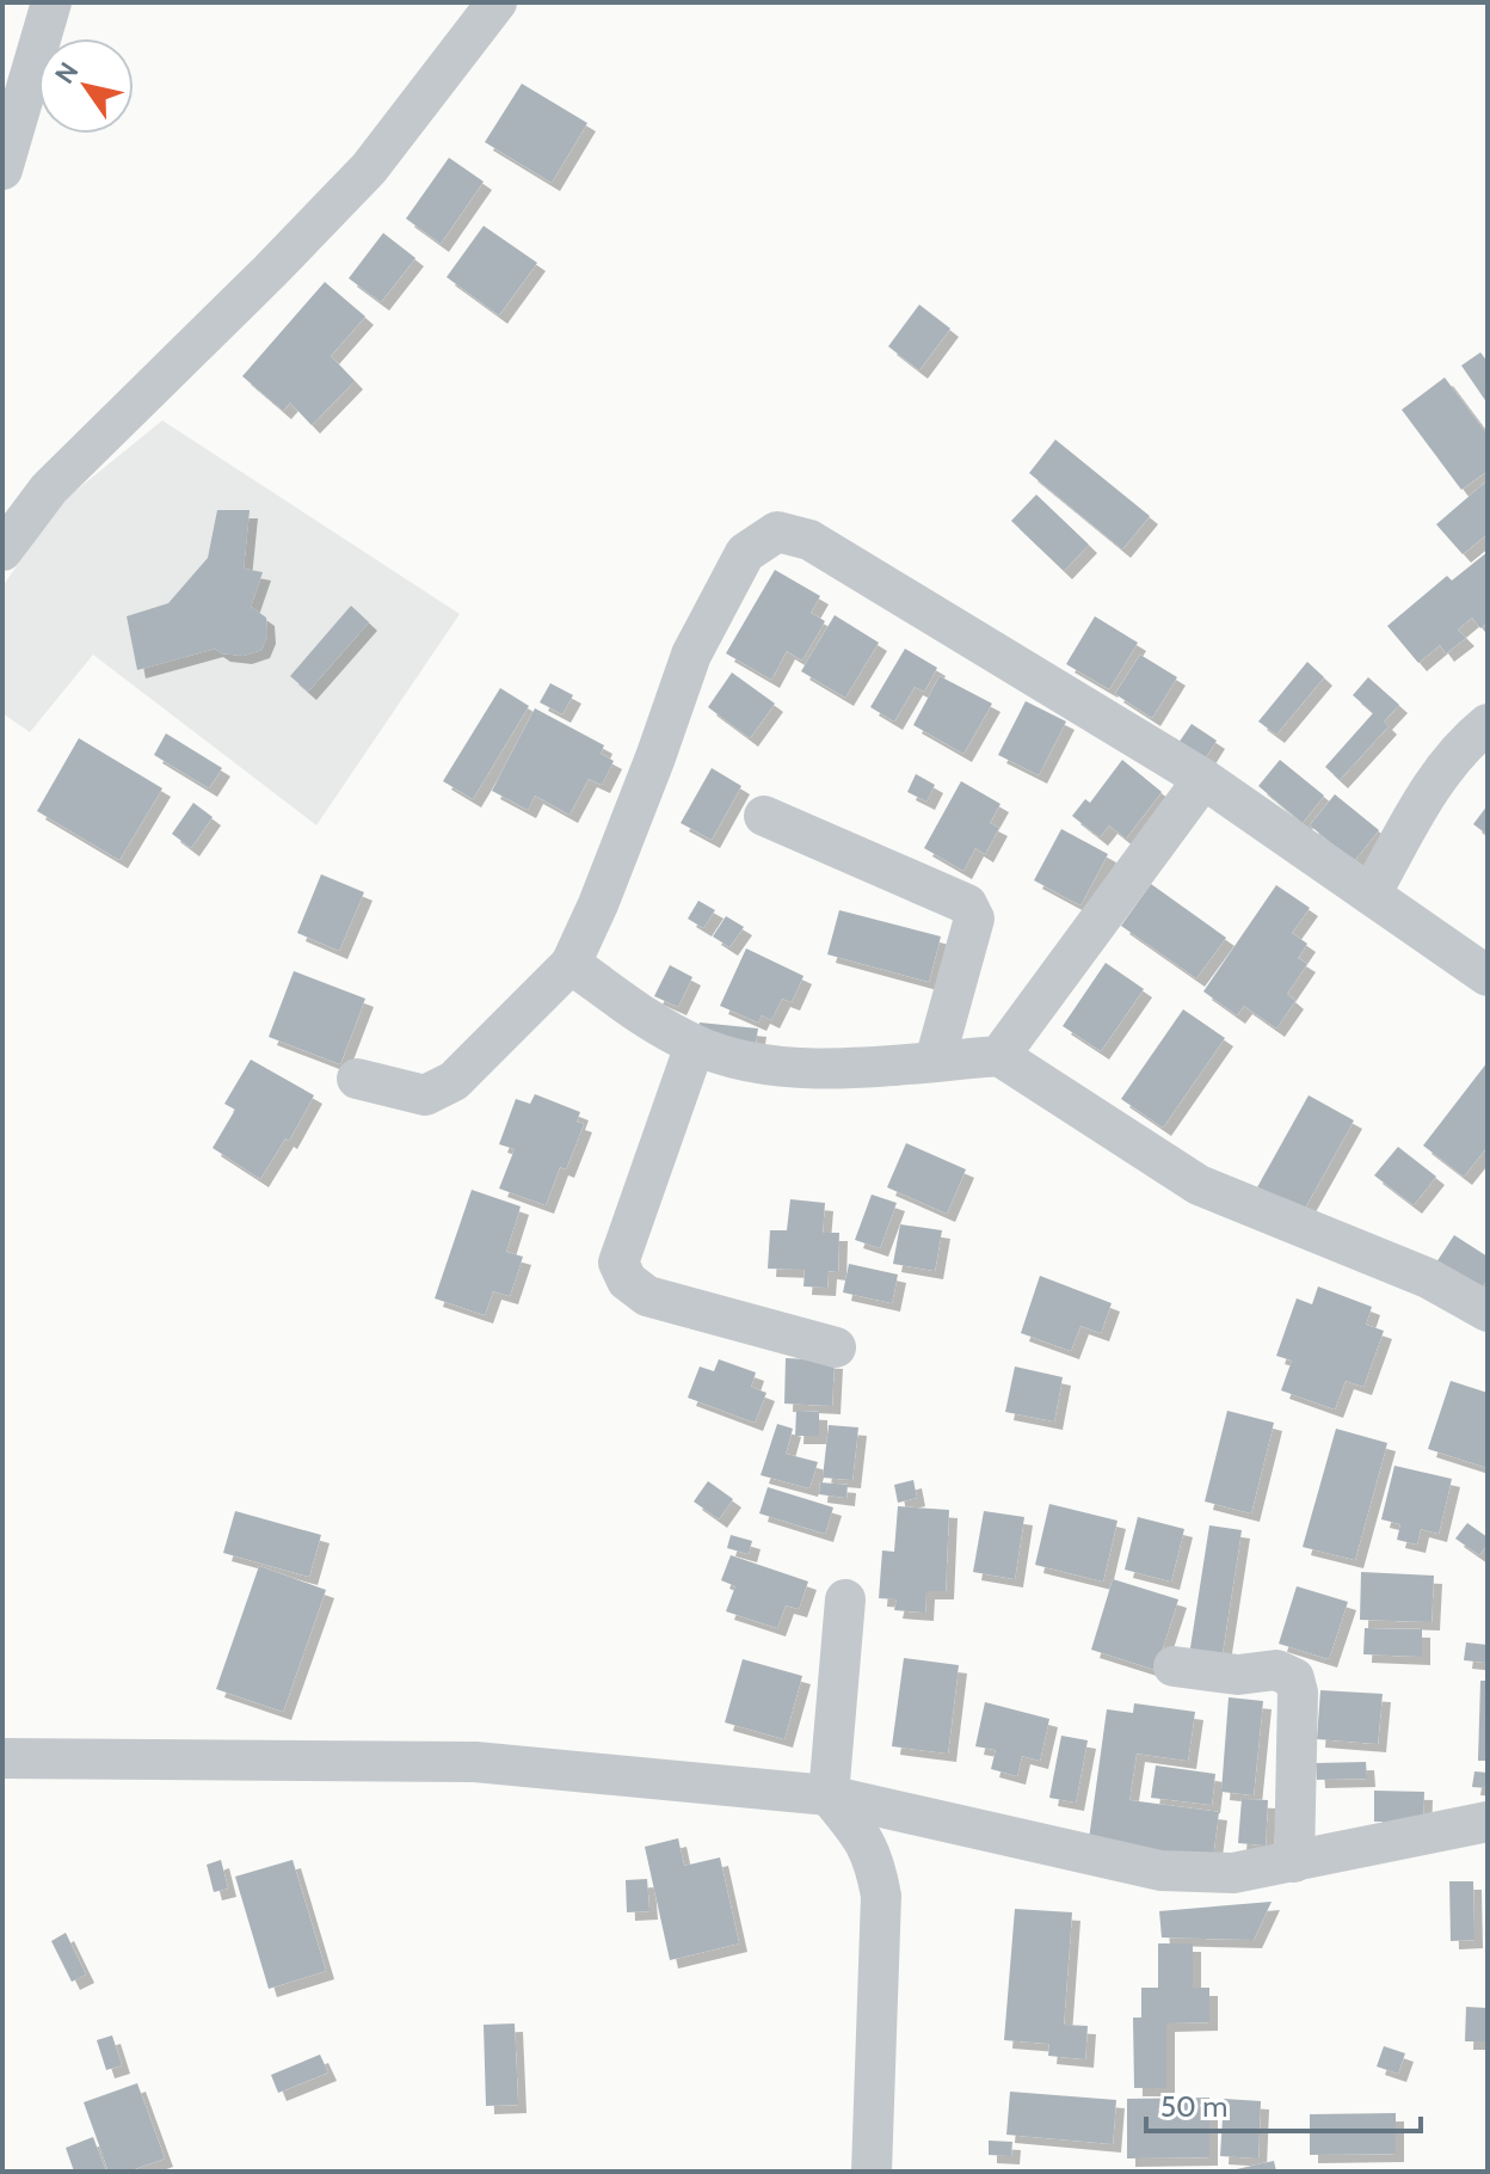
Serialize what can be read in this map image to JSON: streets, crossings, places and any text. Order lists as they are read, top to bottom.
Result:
{
  "scale_bar": "50 m",
  "north": "top left"
}
